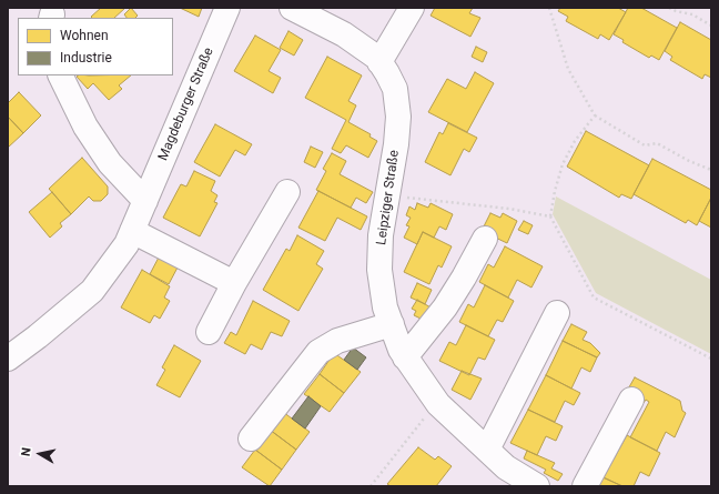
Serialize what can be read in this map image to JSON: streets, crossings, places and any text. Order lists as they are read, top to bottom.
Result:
{
  "streets": {
    "street": ["Magdeburger Straße", "Leipziger Straße"]
  },
  "legend": ["Wohnen", "Industrie"],
  "north": "left"
}
